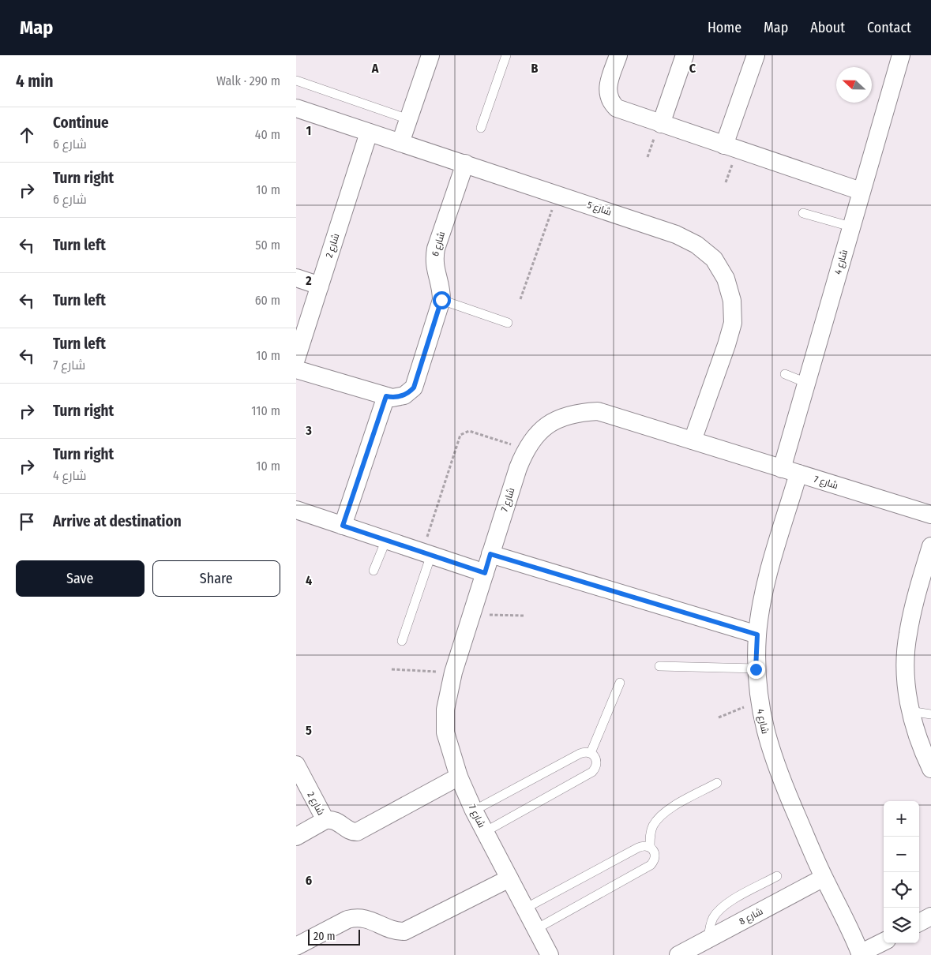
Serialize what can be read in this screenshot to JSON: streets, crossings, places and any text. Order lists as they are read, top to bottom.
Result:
{
  "streets": {
    "street": [
      "شارع 5",
      "شارع 6",
      "شارع 2",
      "شارع 4",
      "شارع 7",
      "شارع 8"
    ]
  },
  "crossings": [
    ["شارع 5", "شارع 6"],
    ["شارع 5", "شارع 2"],
    ["شارع 5", "شارع 7"],
    ["شارع 4", "شارع 7"],
    ["شارع 4", "شارع 8"]
  ],
  "scale_bar": "20 m",
  "north": "left",
  "page": {
    "header": "Map",
    "nav": [
      "Home",
      "Map",
      "About",
      "Contact"
    ],
    "heading": ["4 min", "Walk · 290 m"],
    "list": [
      ["Continue", "شارع 6", "40 m"],
      ["Turn right", "شارع 6", "10 m"],
      ["Turn left", "50 m"],
      ["Turn left", "60 m"],
      ["Turn left", "شارع 7", "10 m"],
      ["Turn right", "110 m"],
      ["Turn right", "شارع 4", "10 m"],
      "Arrive at destination"
    ],
    "buttons": ["Save", "Share"],
    "map_buttons": ["+", "−"],
    "scale": "20 m"
  },
  "grid": {
    "columns": ["A", "B", "C"],
    "rows": [
      "1",
      "2",
      "3",
      "4",
      "5",
      "6"
    ]
  }
}
